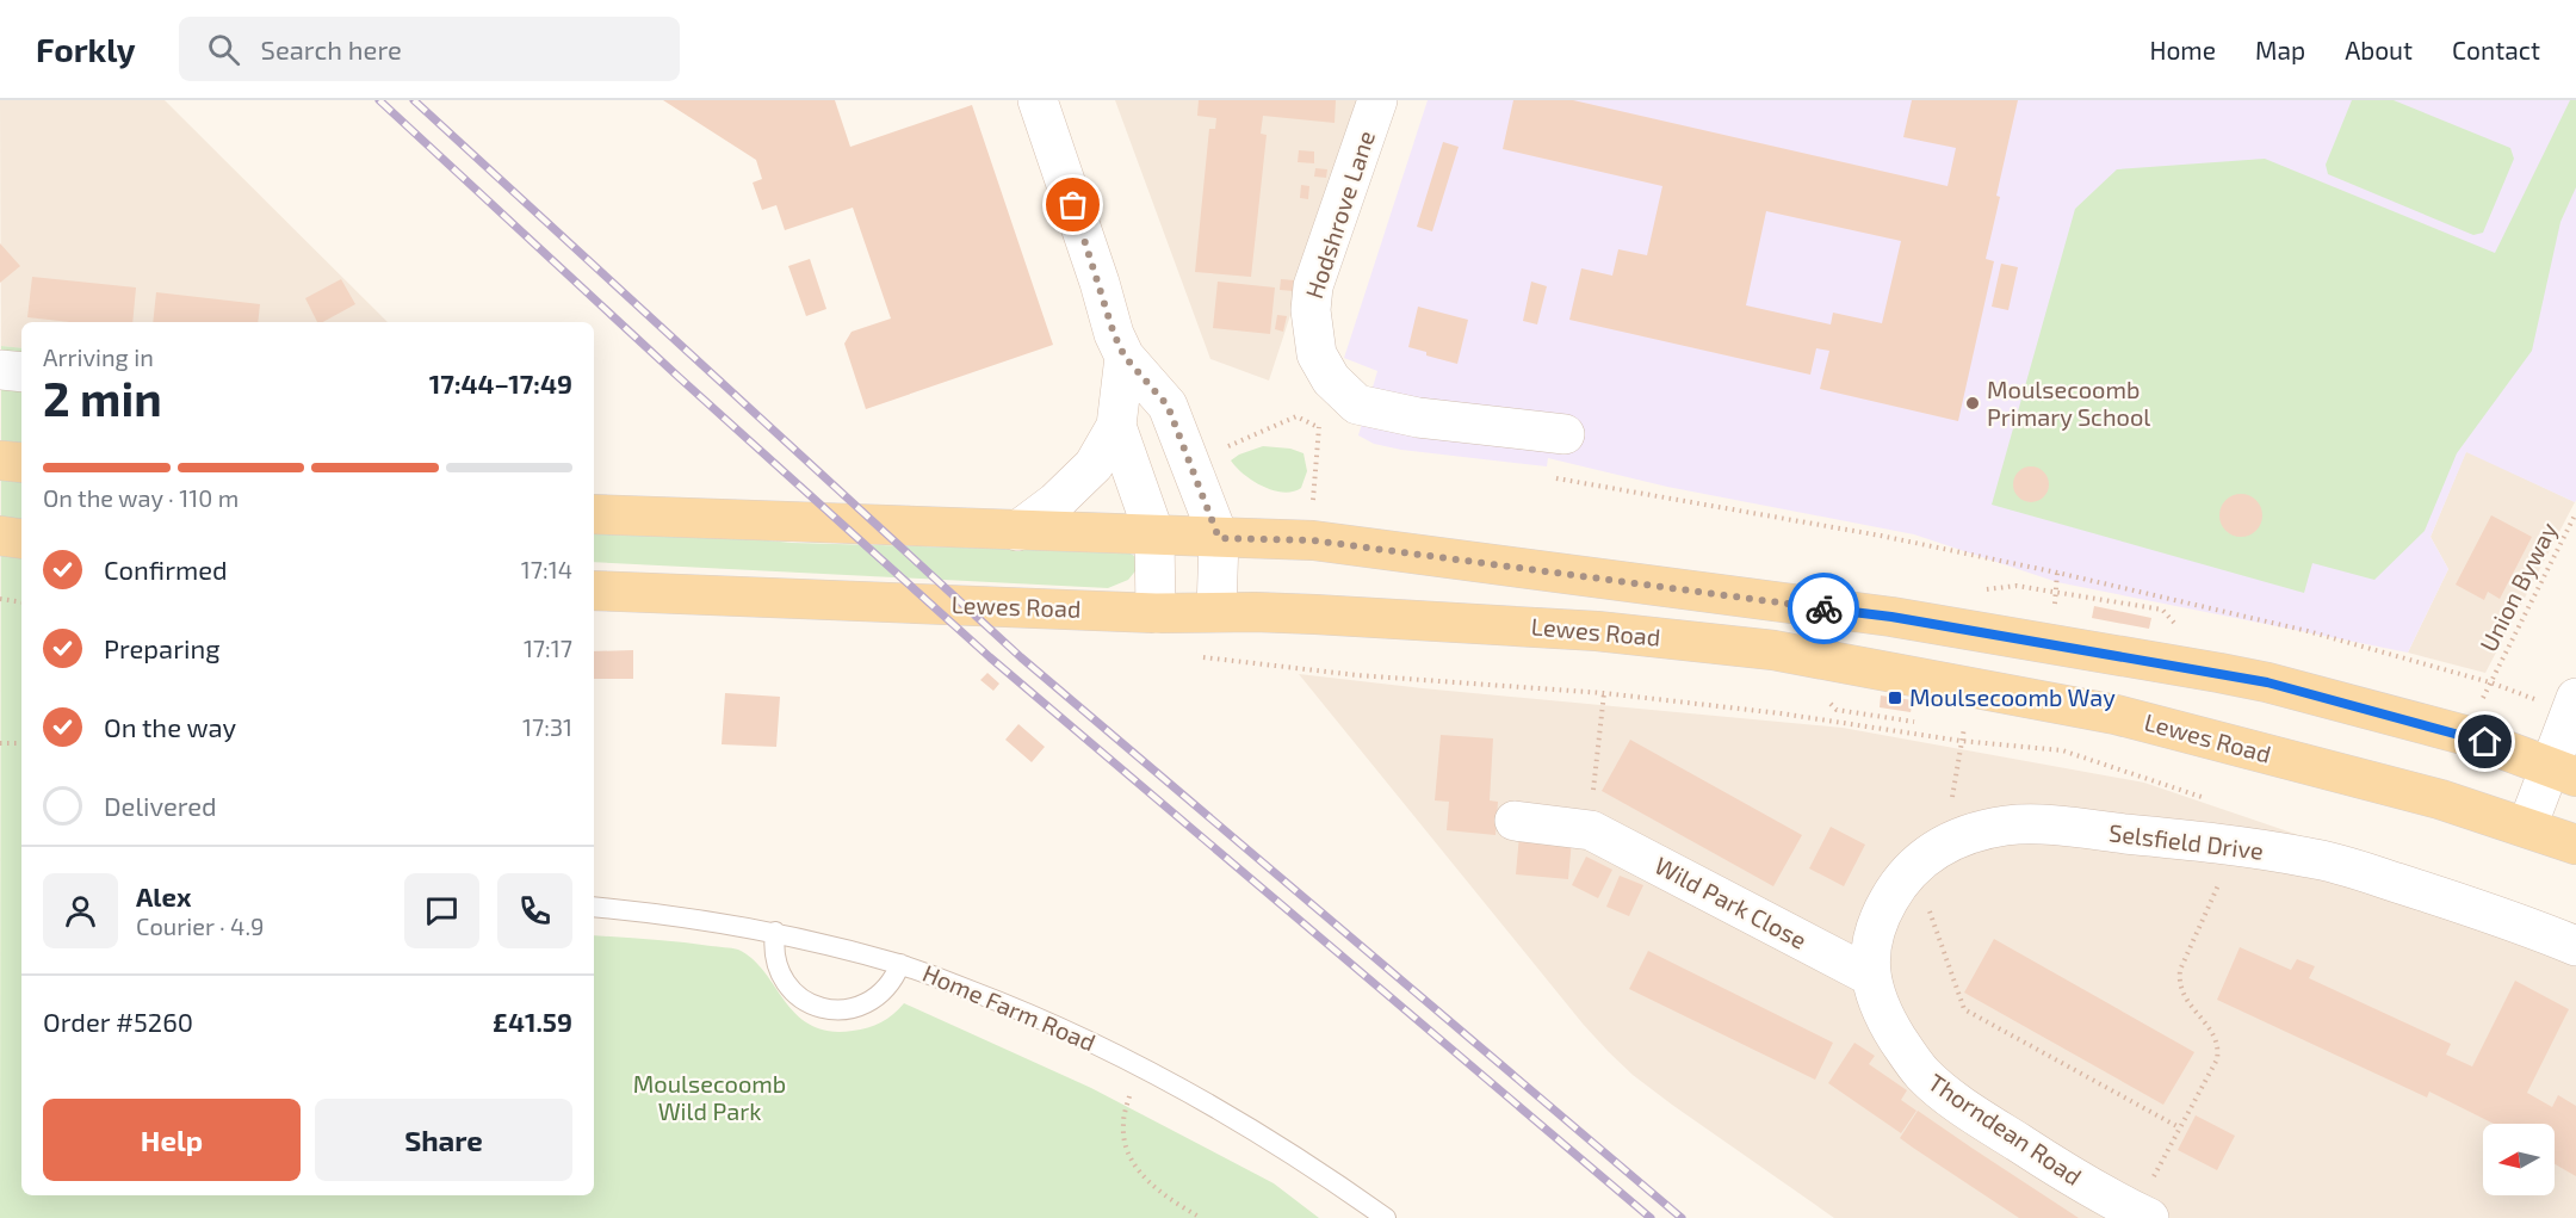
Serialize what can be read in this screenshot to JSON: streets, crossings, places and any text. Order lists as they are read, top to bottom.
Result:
{
  "streets": {
    "main road": ["Lewes Road"],
    "street": [
      "Hodshrove Lane",
      "Selsfield Drive",
      "Wild Park Close",
      "Thorndean Road"
    ],
    "lane": ["Home Farm Road"],
    "path": ["Union Byway"]
  },
  "crossings": [
    ["Selsfield Drive", "Wild Park Close"],
    ["Selsfield Drive", "Thorndean Road"],
    ["Wild Park Close", "Thorndean Road"]
  ],
  "parks": ["Moulsecoomb Wild Park"],
  "places": {
    "other": ["Moulsecoomb Primary School"],
    "transit": ["Moulsecoomb Way"]
  },
  "north": "left",
  "page": {
    "header": "Forkly",
    "search": "Search here",
    "nav": [
      "Home",
      "Map",
      "About",
      "Contact"
    ],
    "heading": ["2 min", "Arriving in", "17:44–17:49"],
    "panel": [
      "Alex",
      "Courier · 4.9",
      "Order #5260",
      "£41.59"
    ],
    "bar": "On the way · 110 m",
    "list": [
      ["Confirmed", "17:14"],
      ["Preparing", "17:17"],
      ["On the way", "17:31"],
      "Delivered"
    ],
    "buttons": ["Help", "Share"]
  }
}
